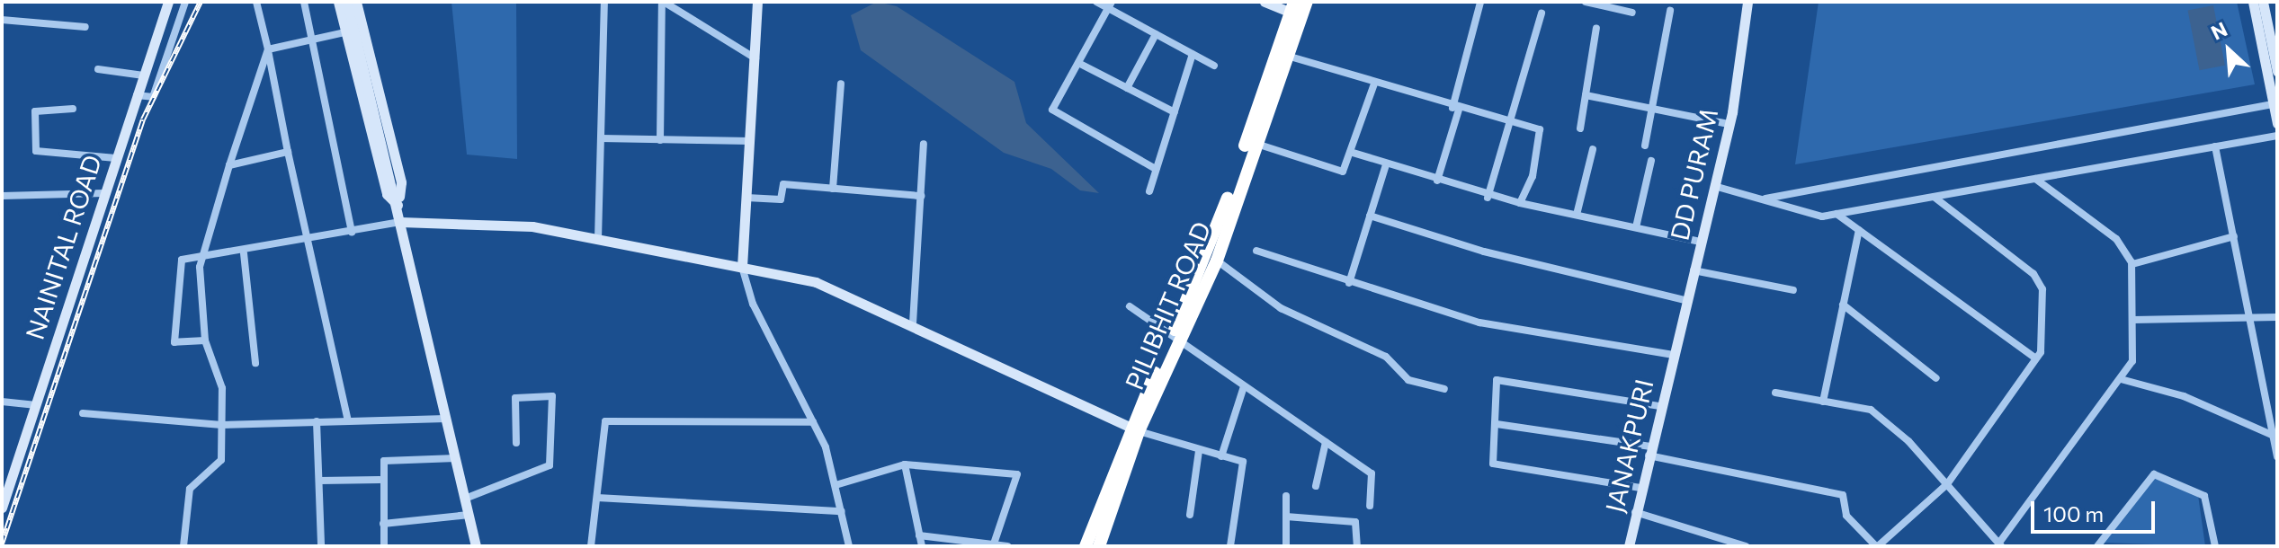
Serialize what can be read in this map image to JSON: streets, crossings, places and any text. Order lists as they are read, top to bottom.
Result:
{
  "streets": {
    "highway": ["PILIBHIT ROAD"],
    "street": ["DD PURAM", "NAINITAL ROAD", "JANAKPURI"]
  },
  "crossings": [
    ["DD PURAM", "JANAKPURI"]
  ],
  "scale_bar": "100 m",
  "north": "top left"
}
